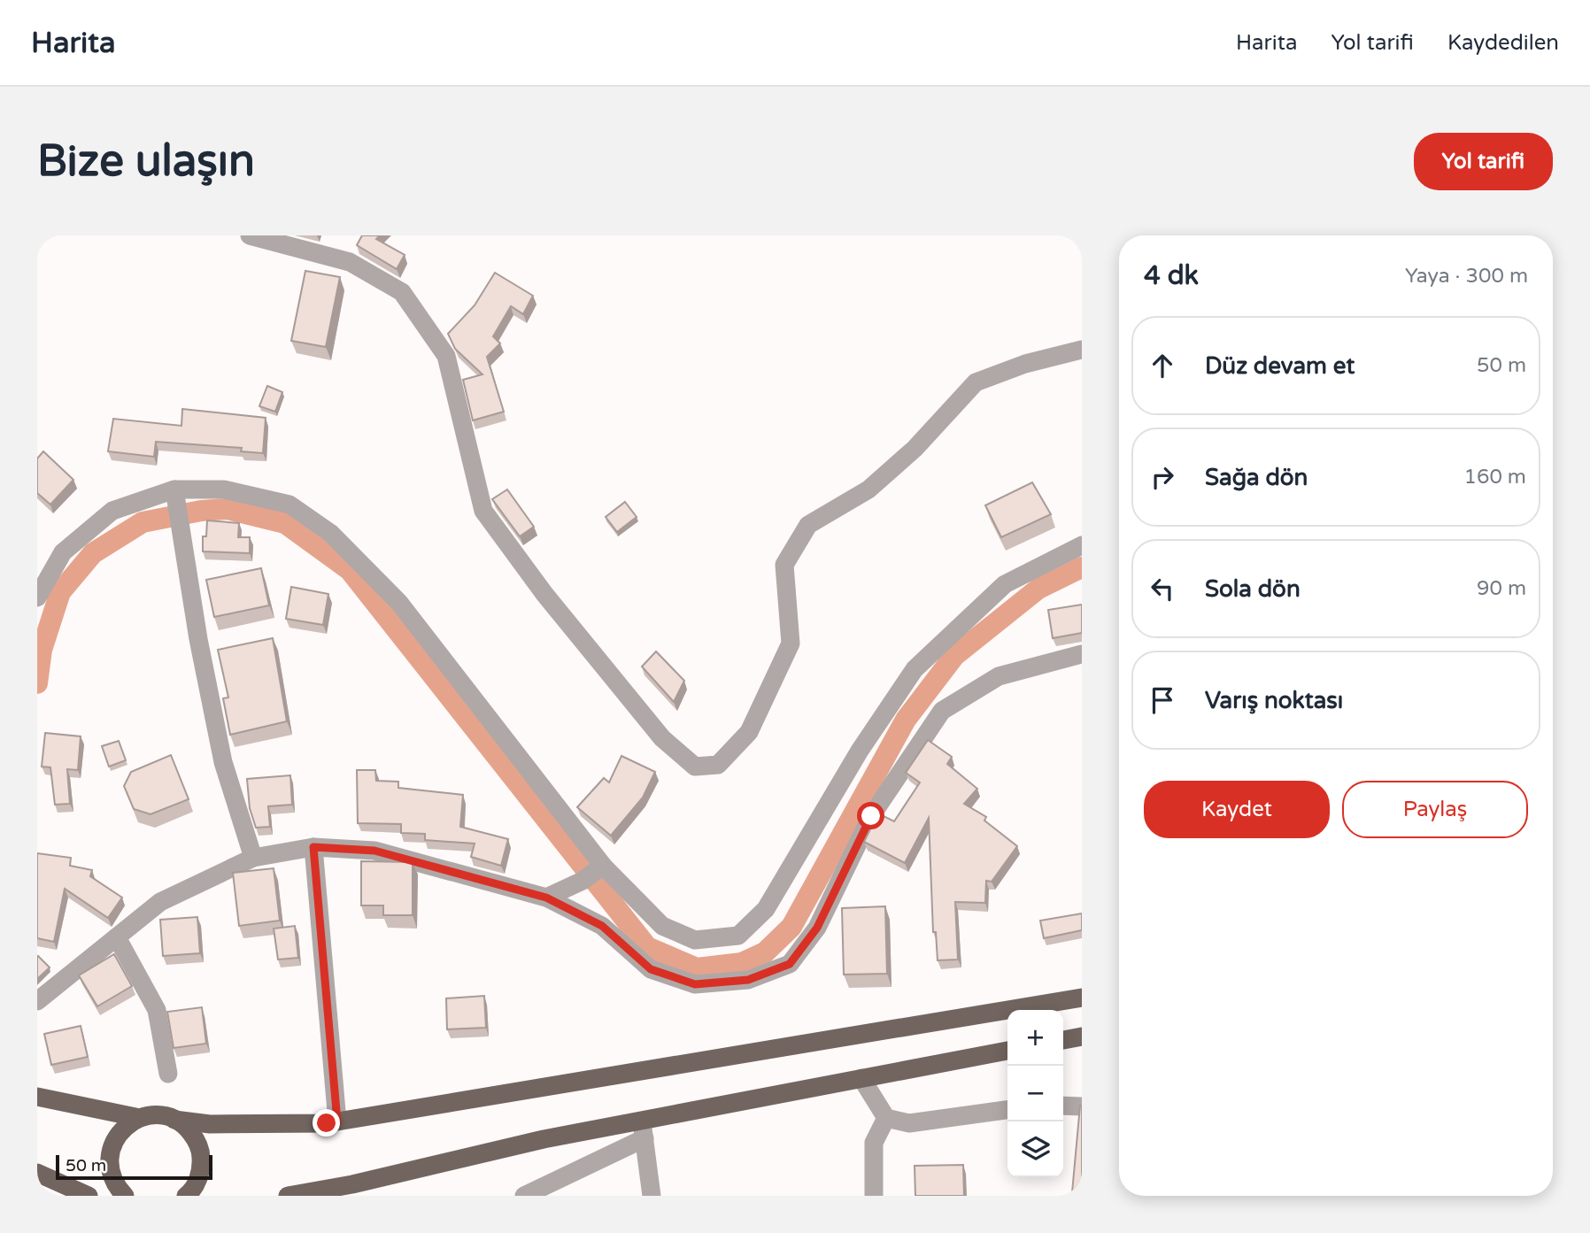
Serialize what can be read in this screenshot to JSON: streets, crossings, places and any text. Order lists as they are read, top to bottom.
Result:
{
  "scale_bar": "50 m",
  "page": {
    "header": "Harita",
    "nav": ["Harita", "Yol tarifi", "Kaydedilen"],
    "buttons": [
      "Yol tarifi",
      ["Kaydet", "Paylaş"]
    ],
    "title": "Bize ulaşın",
    "heading": ["4 dk", "Yaya · 300 m"],
    "list": [
      ["Düz devam et", "50 m"],
      ["Sağa dön", "160 m"],
      ["Sola dön", "90 m"],
      "Varış noktası"
    ],
    "map_buttons": ["+", "−"],
    "scale": "50 m"
  }
}
